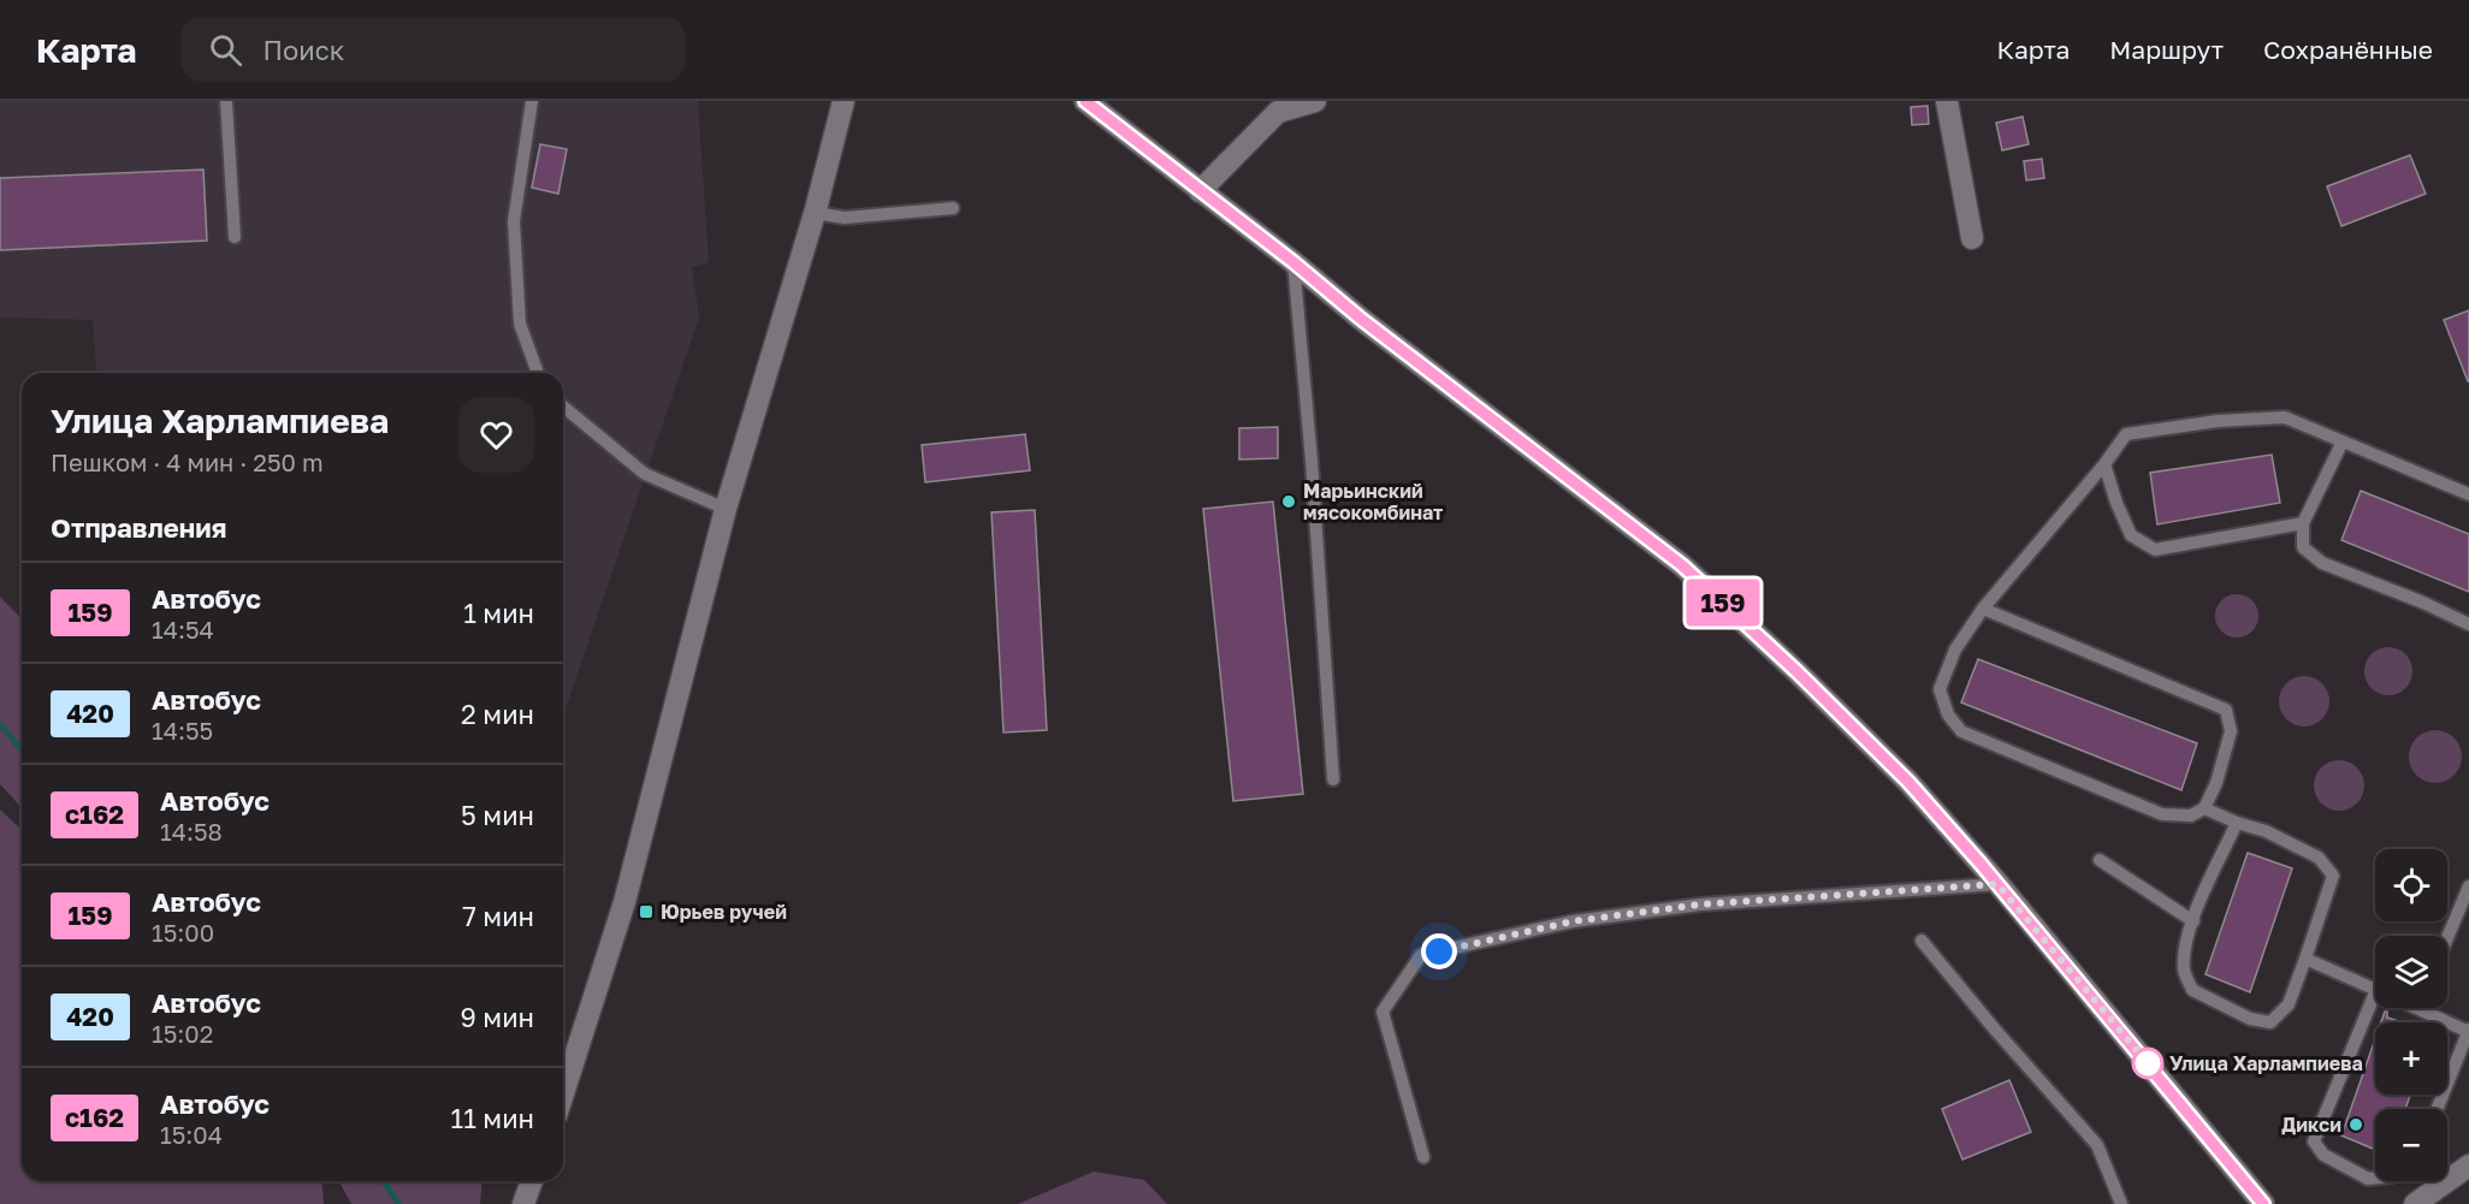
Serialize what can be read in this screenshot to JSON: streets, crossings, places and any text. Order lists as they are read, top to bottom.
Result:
{
  "places": {
    "other": ["Марьинский мясокомбинат", "Улица Харлампиева", "Дикси"],
    "transit": ["Юрьев ручей"]
  },
  "lines": ["bus line 159"],
  "page": {
    "header": "Карта",
    "search": "Поиск",
    "nav": ["Карта", "Маршрут", "Сохранённые"],
    "on_map": "159",
    "heading": [
      ["Улица Харлампиева", "Пешком · 4 мин · 250 m"],
      "Отправления"
    ],
    "list": [
      {
        "mark": "159",
        "name": "Автобус",
        "note": "14:54",
        "value": "1 мин"
      },
      {
        "mark": "420",
        "name": "Автобус",
        "note": "14:55",
        "value": "2 мин"
      },
      {
        "mark": "с162",
        "name": "Автобус",
        "note": "14:58",
        "value": "5 мин"
      },
      {
        "mark": "159",
        "name": "Автобус",
        "note": "15:00",
        "value": "7 мин"
      },
      {
        "mark": "420",
        "name": "Автобус",
        "note": "15:02",
        "value": "9 мин"
      },
      {
        "mark": "с162",
        "name": "Автобус",
        "note": "15:04",
        "value": "11 мин"
      }
    ],
    "map_buttons": ["+", "−"]
  }
}
